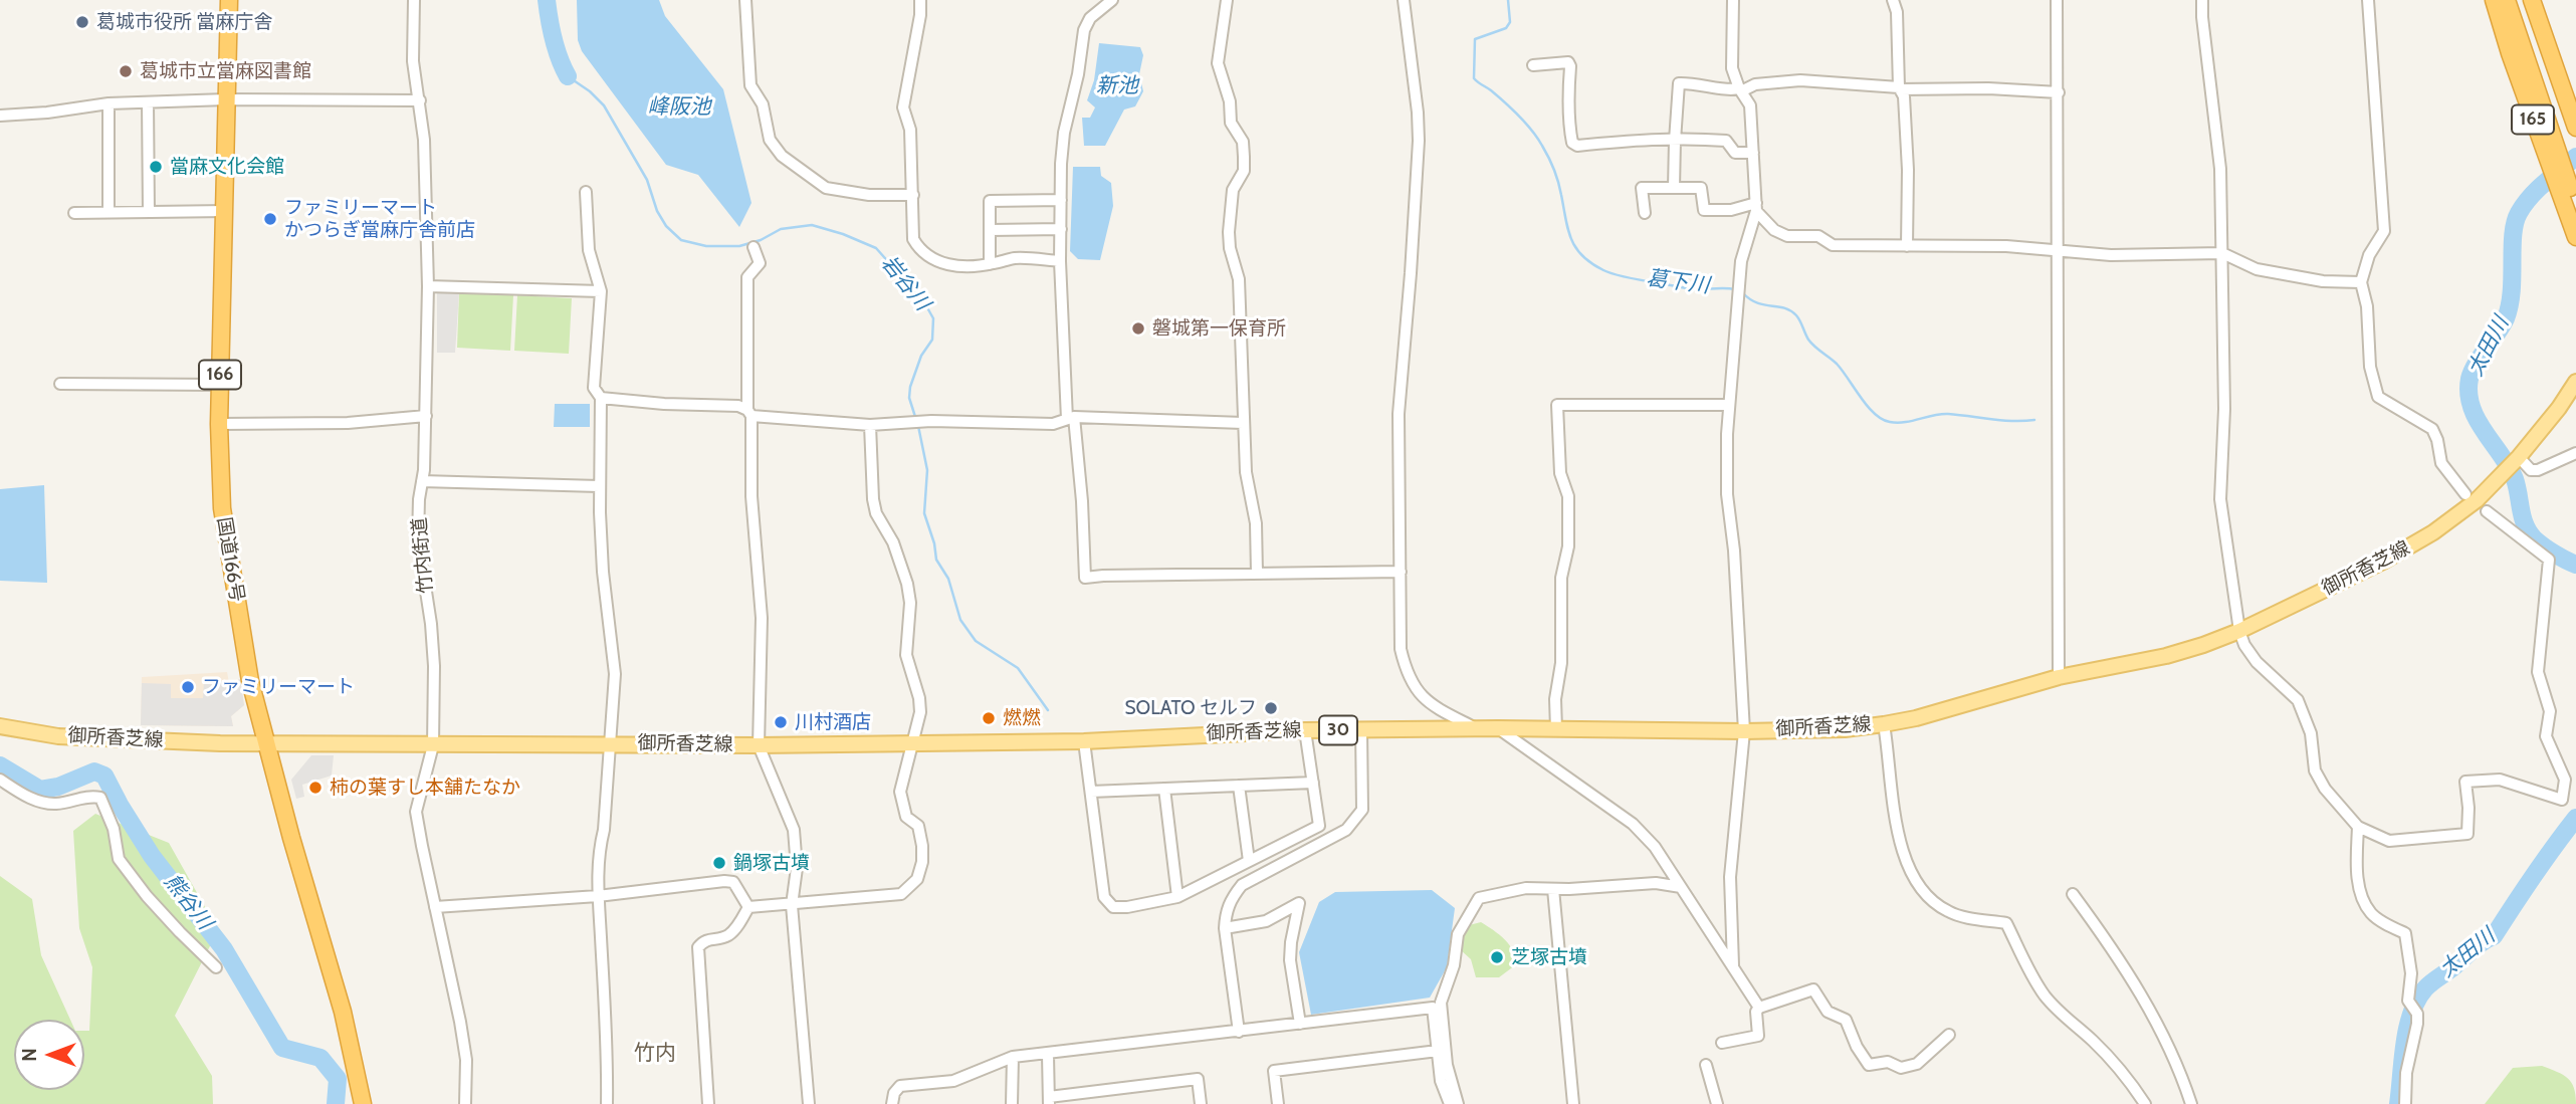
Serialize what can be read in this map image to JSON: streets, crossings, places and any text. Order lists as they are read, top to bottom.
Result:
{
  "streets": {
    "highway": ["165", "166", "国道166号"],
    "main road": ["御所香芝線", "30"],
    "street": ["竹内街道"]
  },
  "crossings": [
    ["竹内街道", "御所香芝線"],
    ["国道166号", "御所香芝線"]
  ],
  "districts": ["竹内"],
  "water": [
    "新池",
    "峰阪池",
    "葛下川",
    "岩谷川",
    "太田川",
    "熊谷川"
  ],
  "places": [
    "葛城市役所 當麻庁舎",
    "葛城市立當麻図書館",
    "當麻文化会館",
    "ファミリーマート かつらぎ當麻庁舎前店",
    "磐城第一保育所",
    "ファミリーマート",
    "SOLATO セルフ",
    "燃燃",
    "川村酒店",
    "柿の葉すし本舗たなか",
    "鍋塚古墳",
    "芝塚古墳"
  ],
  "north": "left"
}
